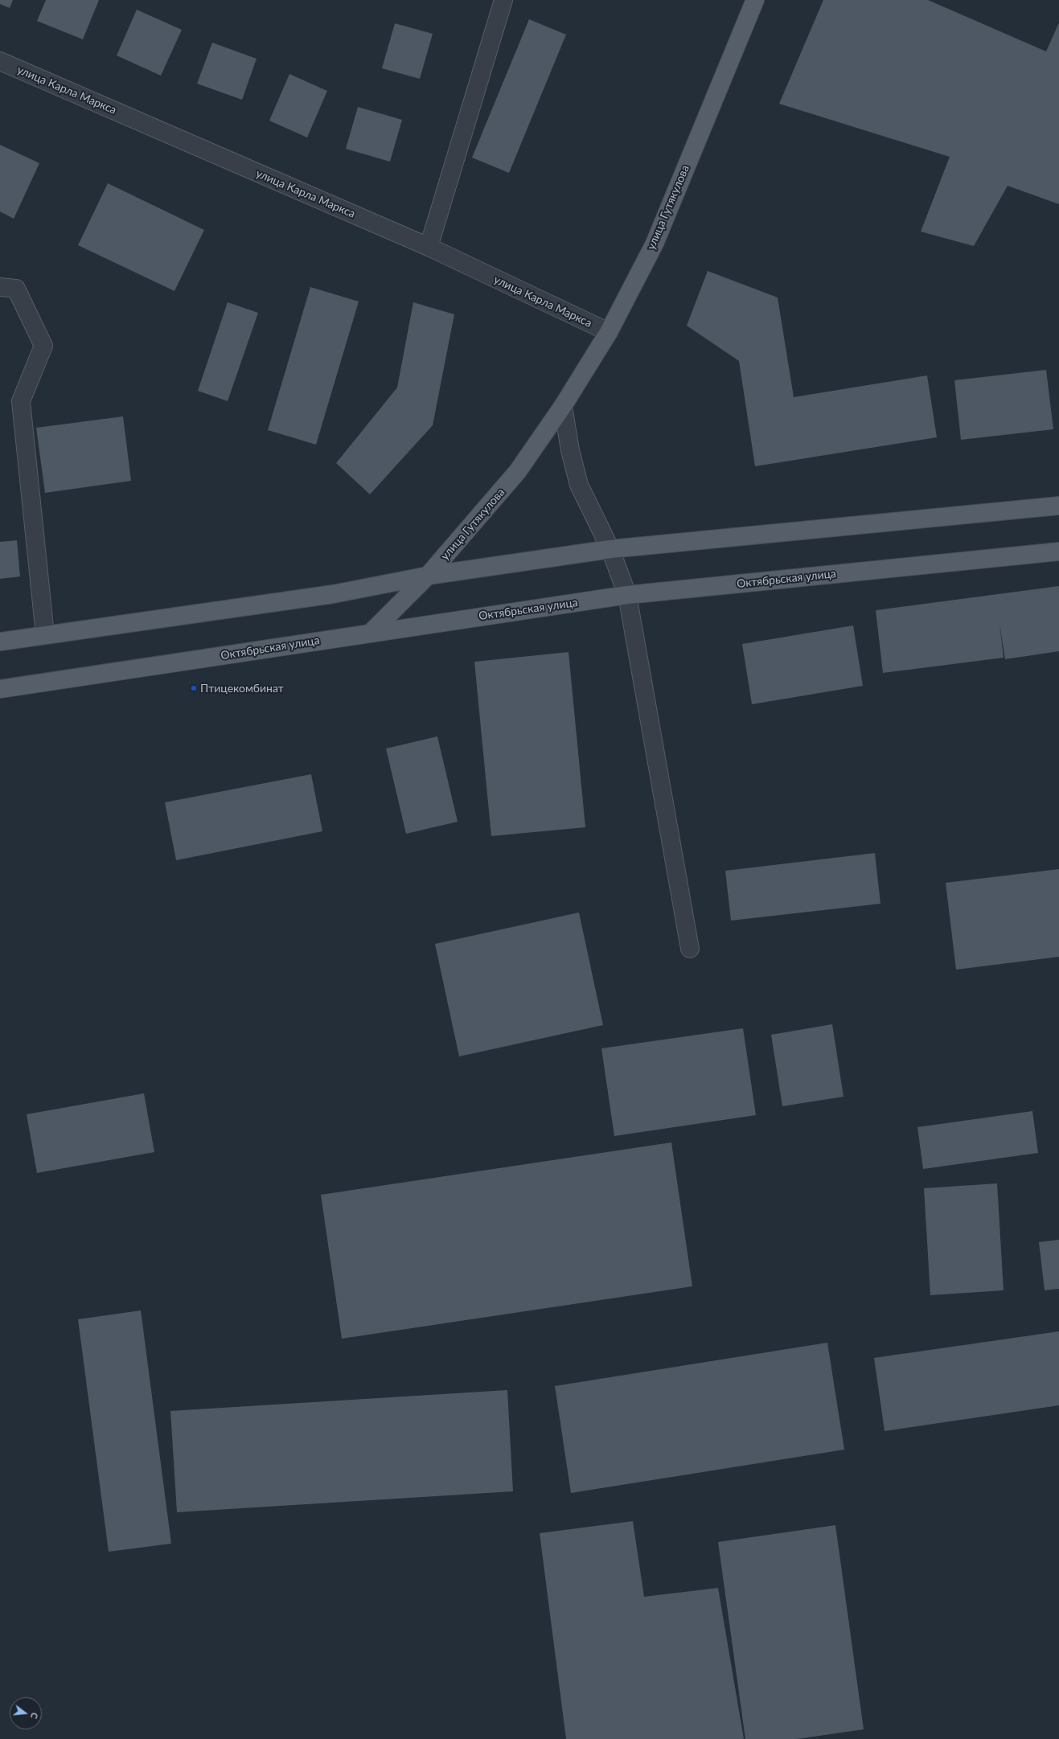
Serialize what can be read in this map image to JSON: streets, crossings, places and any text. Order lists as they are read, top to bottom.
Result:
{
  "streets": {
    "main road": ["улица Гутякулова", "Октябрьская улица"],
    "street": ["улица Карла Маркса"]
  },
  "crossings": [
    ["улица Карла Маркса", "улица Гутякулова"],
    ["улица Гутякулова", "Октябрьская улица"]
  ],
  "places": ["Птицекомбинат"],
  "north": "right"
}
